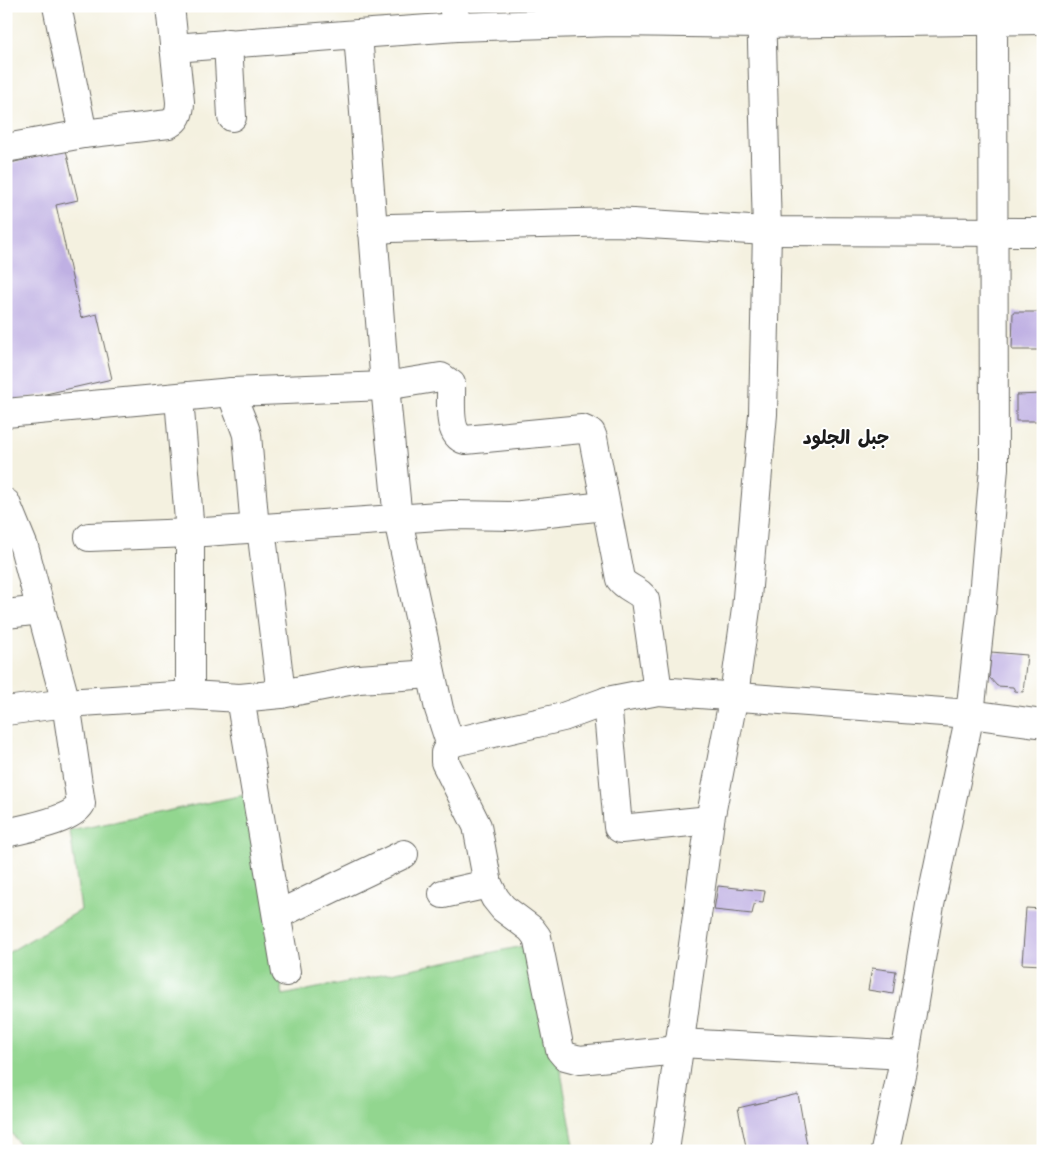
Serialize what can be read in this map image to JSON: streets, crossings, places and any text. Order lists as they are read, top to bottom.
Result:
{
  "districts": ["جبل الجلود"]
}
